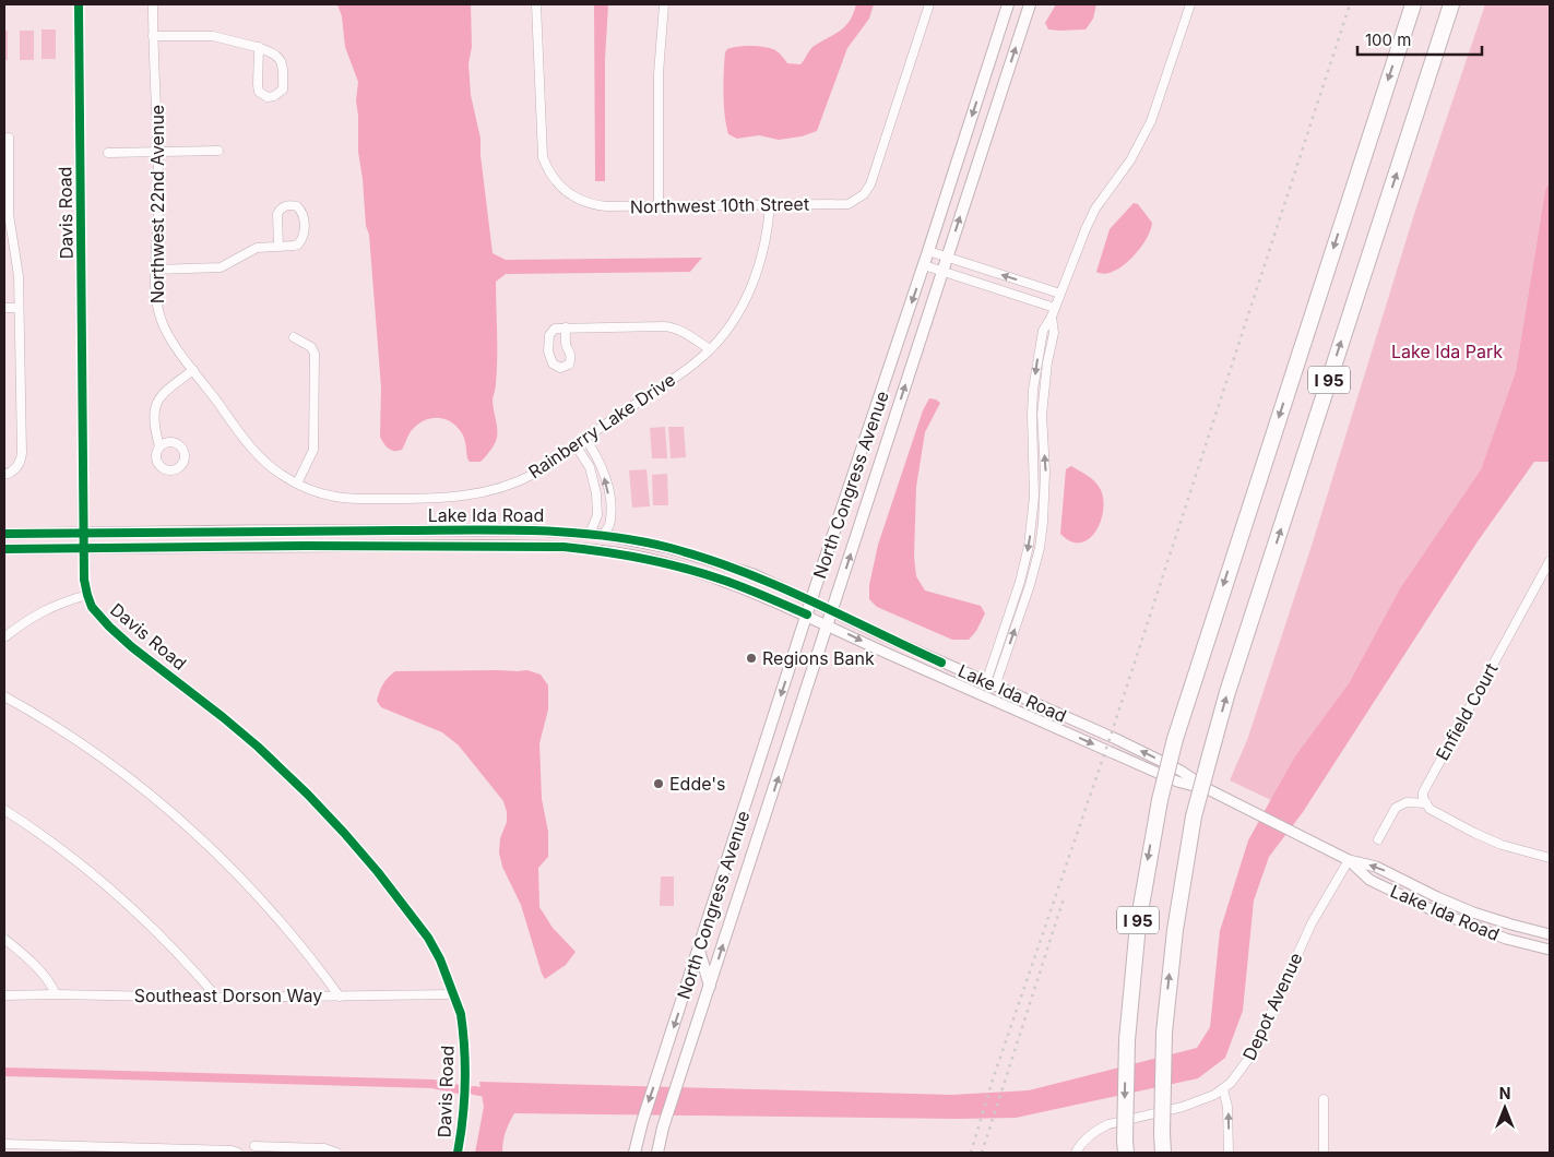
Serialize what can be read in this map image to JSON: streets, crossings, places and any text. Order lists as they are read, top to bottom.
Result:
{
  "streets": {
    "highway": ["I 95"],
    "main road": ["North Congress Avenue"],
    "street": [
      "Northwest 22nd Avenue",
      "Northwest 10th Street",
      "Davis Road",
      "Rainberry Lake Drive",
      "Lake Ida Road",
      "Enfield Court",
      "Southeast Dorson Way",
      "Depot Avenue"
    ]
  },
  "crossings": [
    ["Northwest 22nd Avenue", "Rainberry Lake Drive"],
    ["Northwest 10th Street", "Rainberry Lake Drive"],
    ["Davis Road", "Lake Ida Road"],
    ["Davis Road", "Southeast Dorson Way"],
    ["North Congress Avenue", "Lake Ida Road"],
    ["Lake Ida Road", "Depot Avenue"]
  ],
  "parks": ["Lake Ida Park"],
  "places": ["Regions Bank", "Edde's"],
  "scale_bar": "100 m",
  "north": "top"
}
